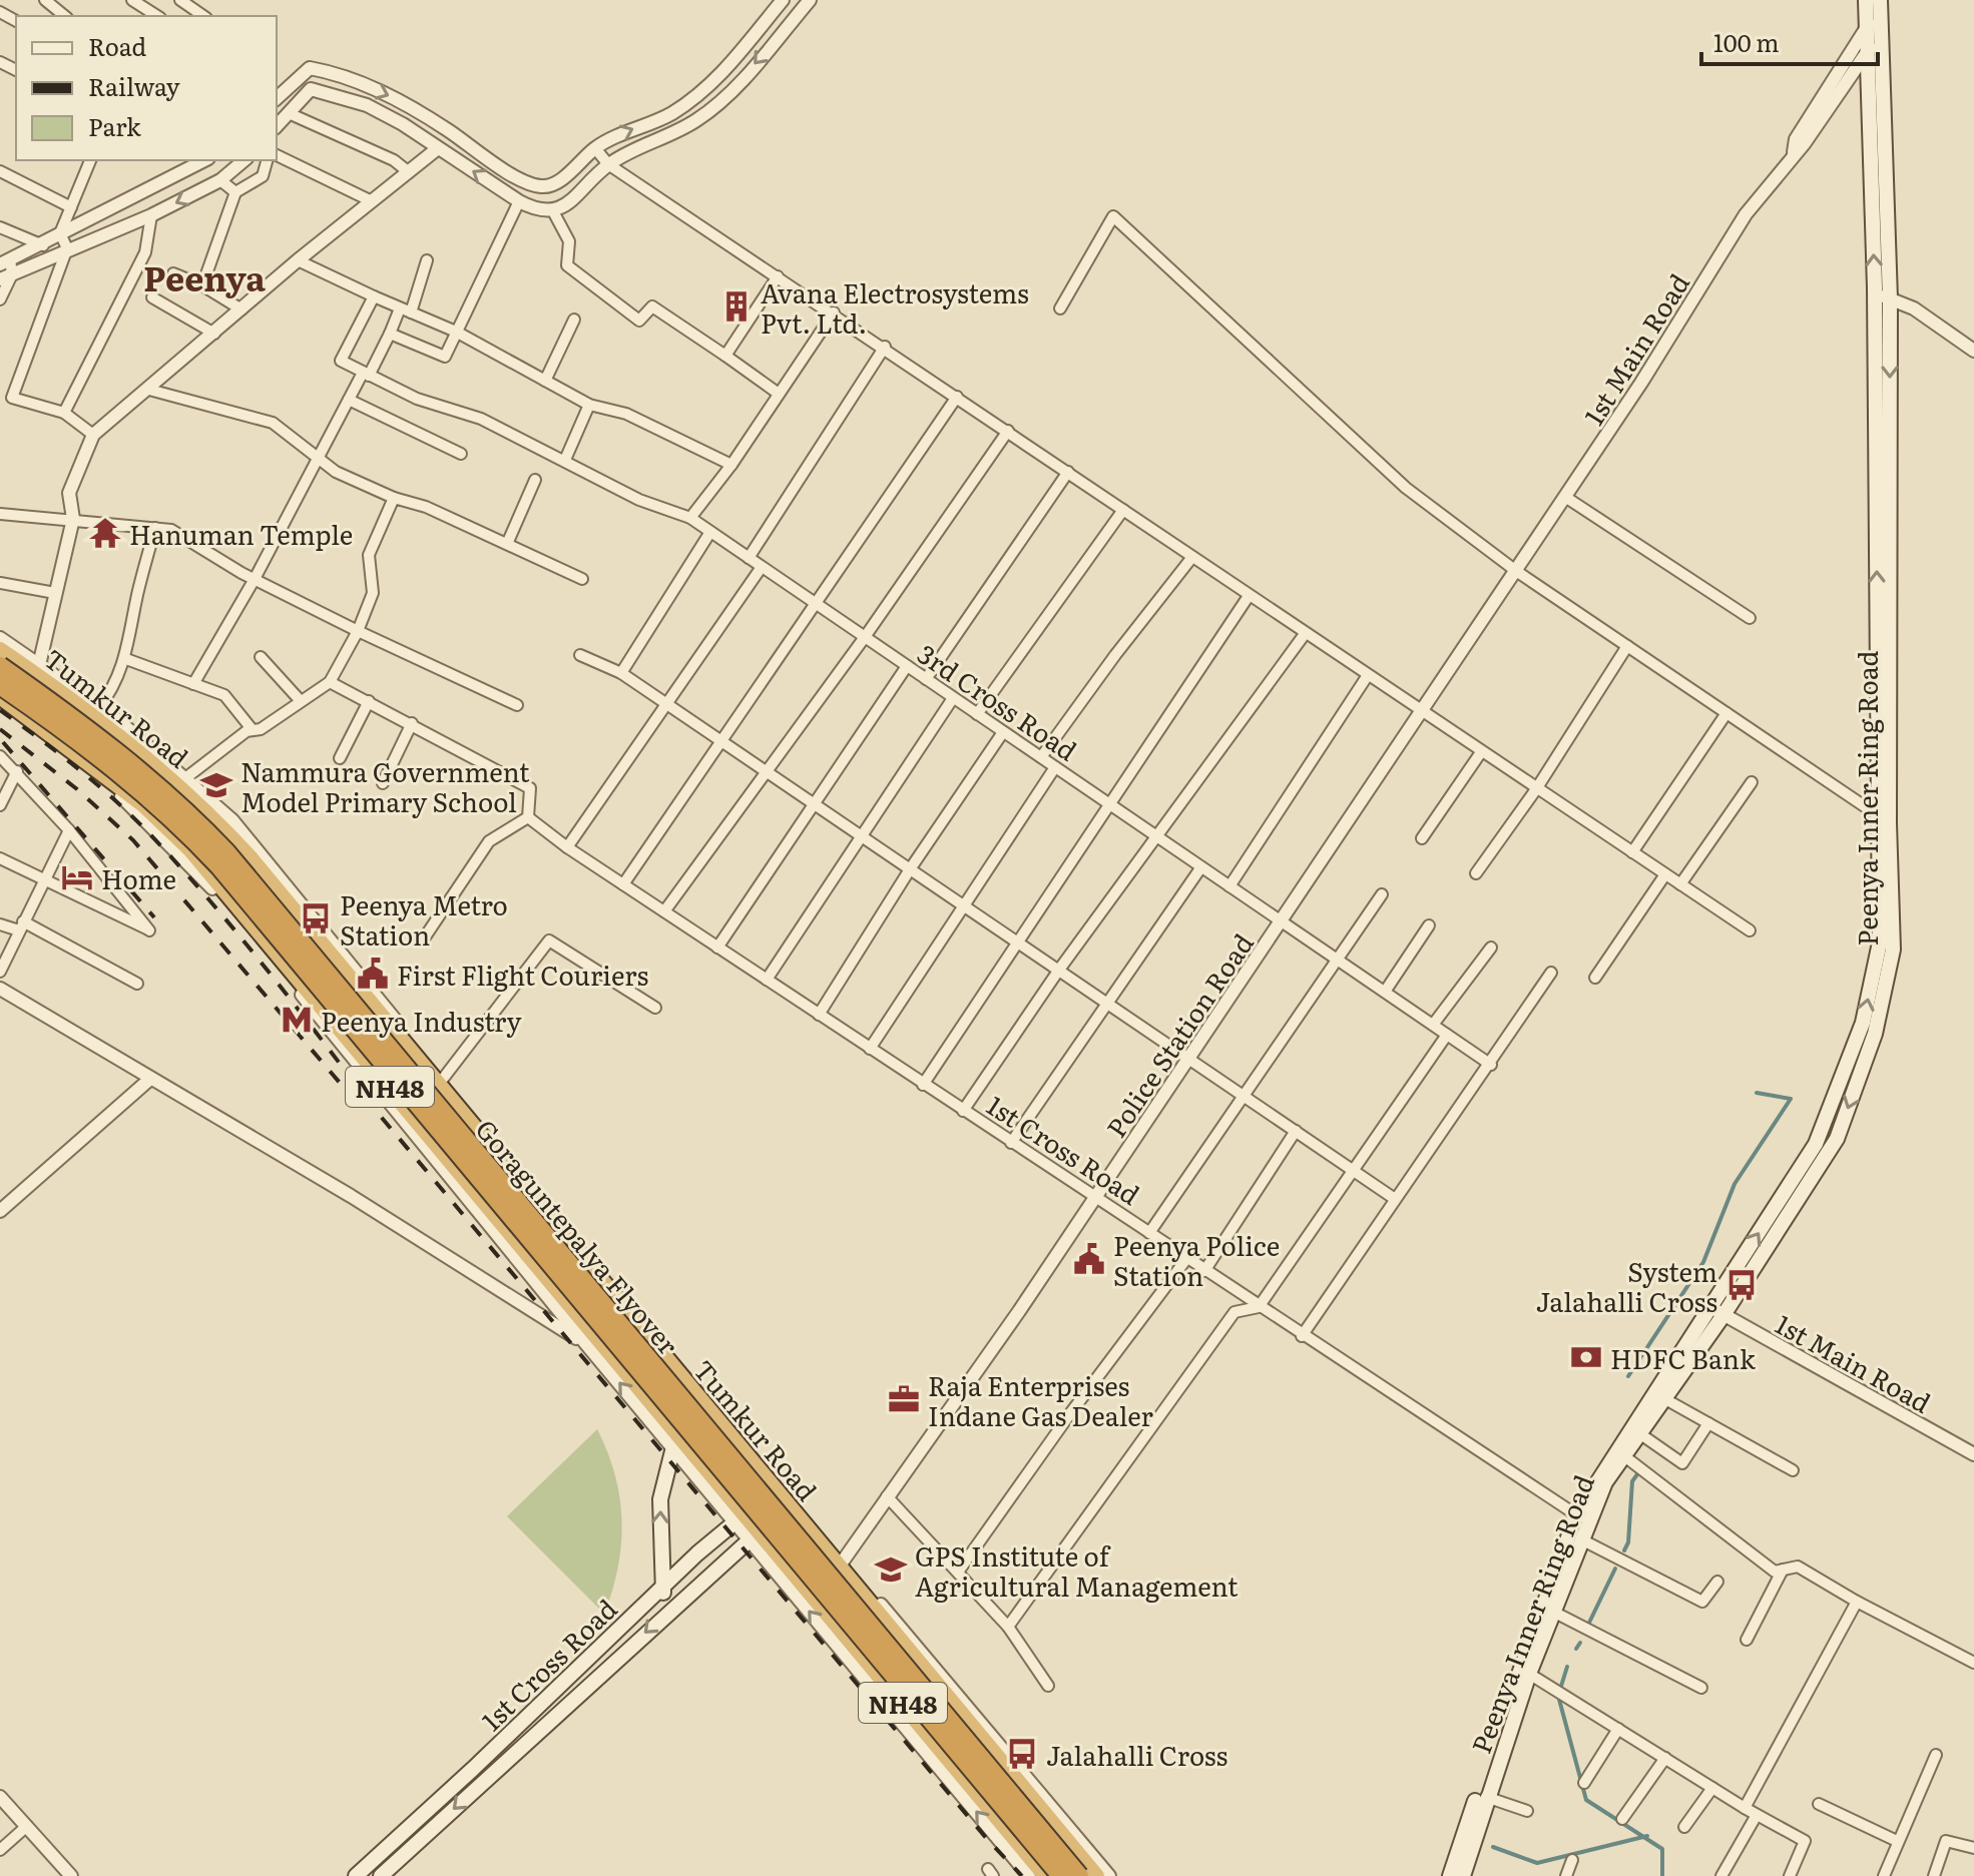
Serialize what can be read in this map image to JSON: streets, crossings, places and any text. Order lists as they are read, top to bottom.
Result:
{
  "streets": {
    "highway": ["Tumkur Road", "NH48", "Goraguntepalya Flyover"],
    "main road": ["Peenya Inner Ring Road", "1st Cross Road"],
    "street": ["1st Main Road", "3rd Cross Road", "Police Station Road"]
  },
  "crossings": [
    ["1st Main Road", "Peenya Inner Ring Road"],
    ["1st Main Road", "Police Station Road"],
    ["3rd Cross Road", "Police Station Road"],
    ["Tumkur Road", "Police Station Road"],
    ["Tumkur Road", "1st Cross Road"],
    ["Peenya Inner Ring Road", "1st Cross Road"],
    ["Police Station Road", "NH48"],
    ["Police Station Road", "1st Cross Road"],
    ["NH48", "1st Cross Road"]
  ],
  "districts": ["Peenya"],
  "places": {
    "building": ["Avana Electrosystems Pvt. Ltd."],
    "temple": ["Hanuman Temple"],
    "school or university": ["Nammura Government Model Primary School", "GPS Institute of Agricultural Management"],
    "hotel": ["Home"],
    "bus stop": ["Peenya Metro Station", "System Jalahalli Cross", "Jalahalli Cross"],
    "public building": ["First Flight Couriers", "Peenya Police Station"],
    "metro station": ["Peenya Industry"],
    "bank": ["HDFC Bank"],
    "office": ["Raja Enterprises Indane Gas Dealer"]
  },
  "legend": ["Road", "Railway", "Park"],
  "scale_bar": "100 m"
}
